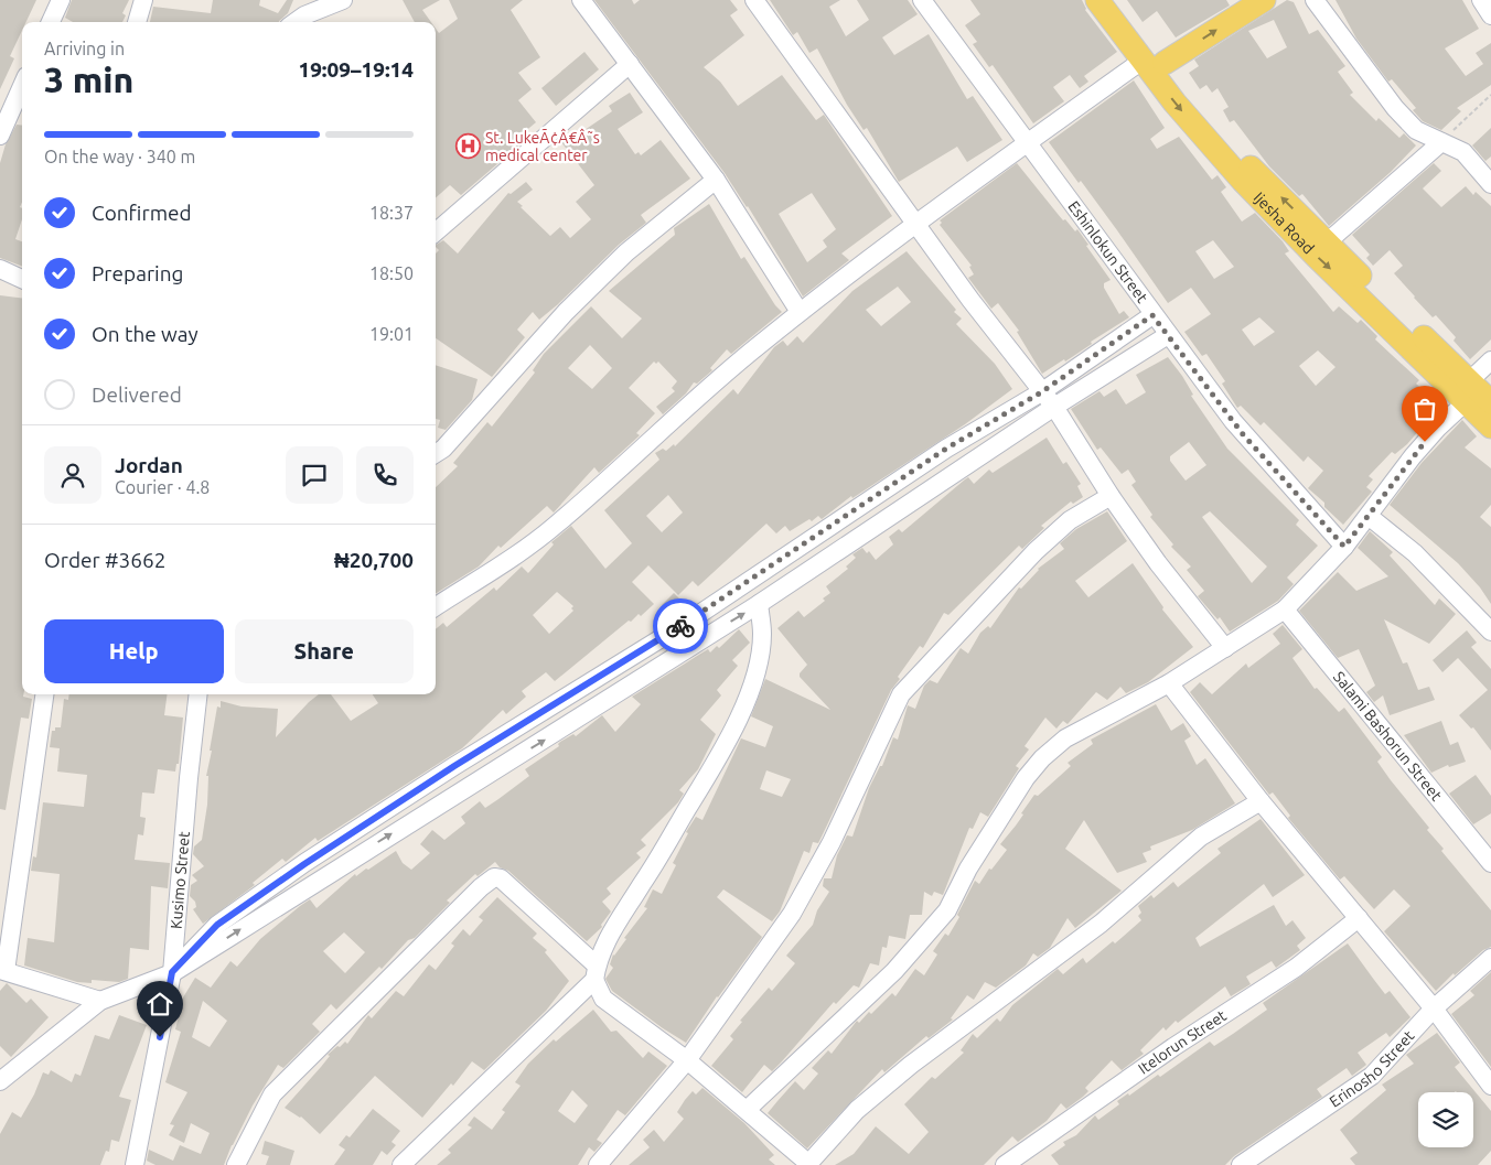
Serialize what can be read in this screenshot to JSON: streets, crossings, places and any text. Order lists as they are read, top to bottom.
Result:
{
  "streets": {
    "main road": ["Ijesha Road"],
    "street": [
      "Eshinlokun Street",
      "Salami Bashorun Street",
      "Kusimo Street",
      "Itelorun Street",
      "Erinosho Street"
    ]
  },
  "places": {
    "hospital": ["St. LukeÃ¢Â€Â˜s medical center"]
  },
  "page": {
    "heading": ["3 min", "Arriving in", "19:09–19:14"],
    "panel": [
      "Jordan",
      "Courier · 4.8",
      "Order #3662",
      "₦20,700"
    ],
    "bar": "On the way · 340 m",
    "list": [
      ["Confirmed", "18:37"],
      ["Preparing", "18:50"],
      ["On the way", "19:01"],
      "Delivered"
    ],
    "buttons": ["Help", "Share"]
  }
}
